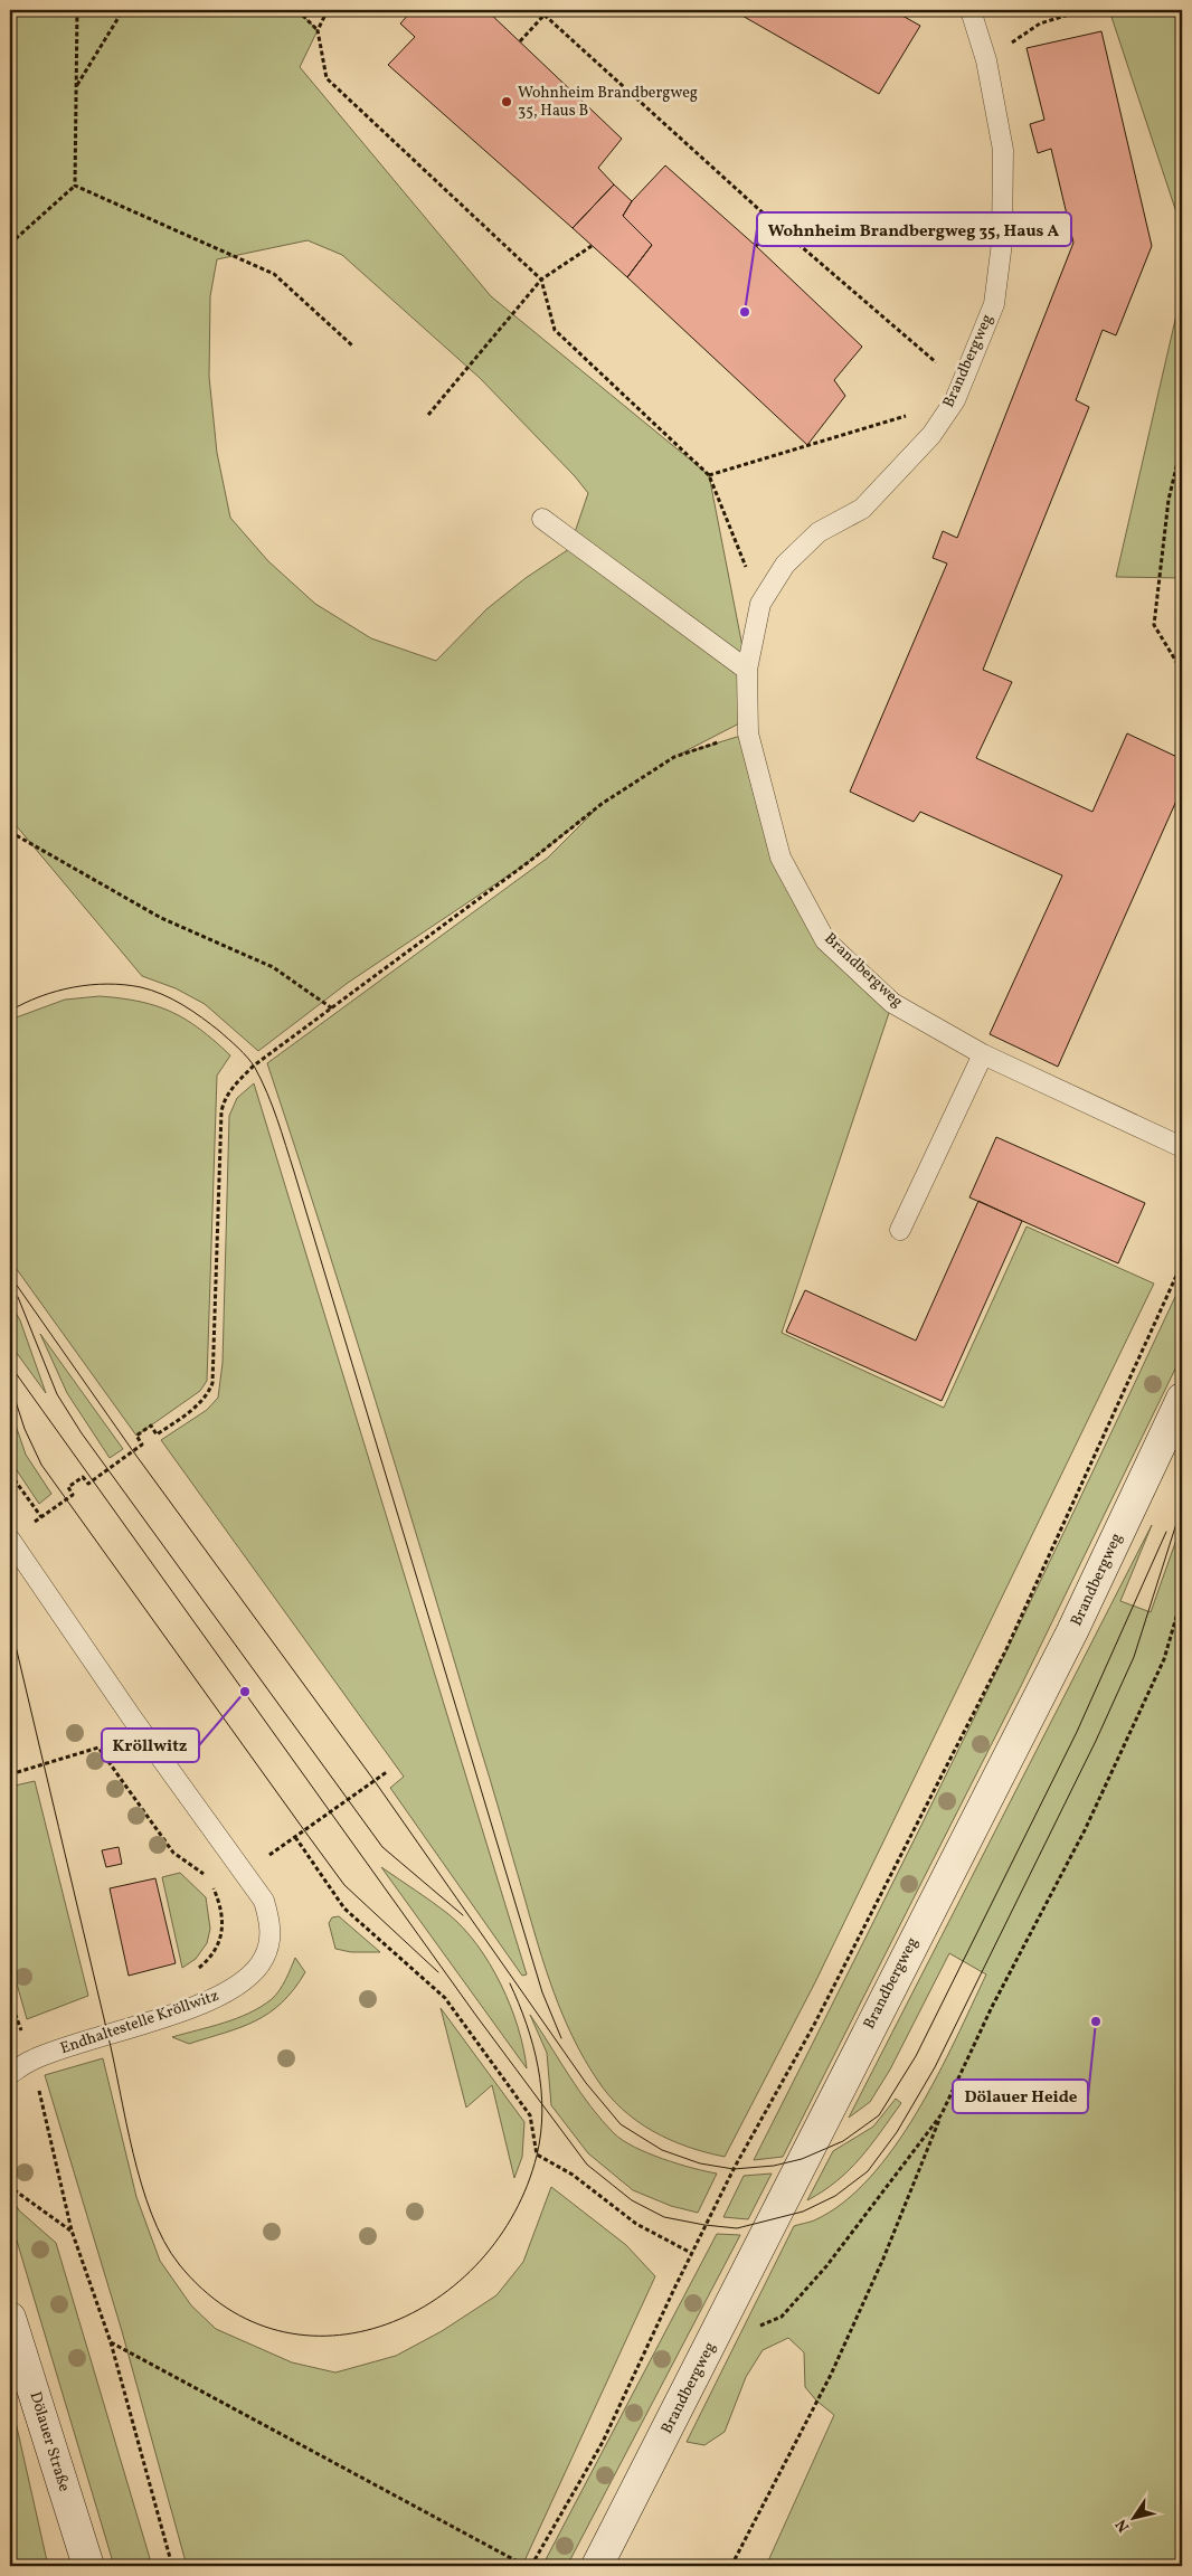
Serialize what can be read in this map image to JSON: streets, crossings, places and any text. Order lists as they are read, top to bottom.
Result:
{
  "streets": {
    "main road": ["Brandbergweg", "Dölauer Straße"],
    "lane": ["Endhaltestelle Kröllwitz"]
  },
  "places": [
    "Wohnheim Brandbergweg 35, Haus B",
    "Wohnheim Brandbergweg 35, Haus A",
    "Kröllwitz",
    "Dölauer Heide"
  ],
  "north": "bottom left"
}
